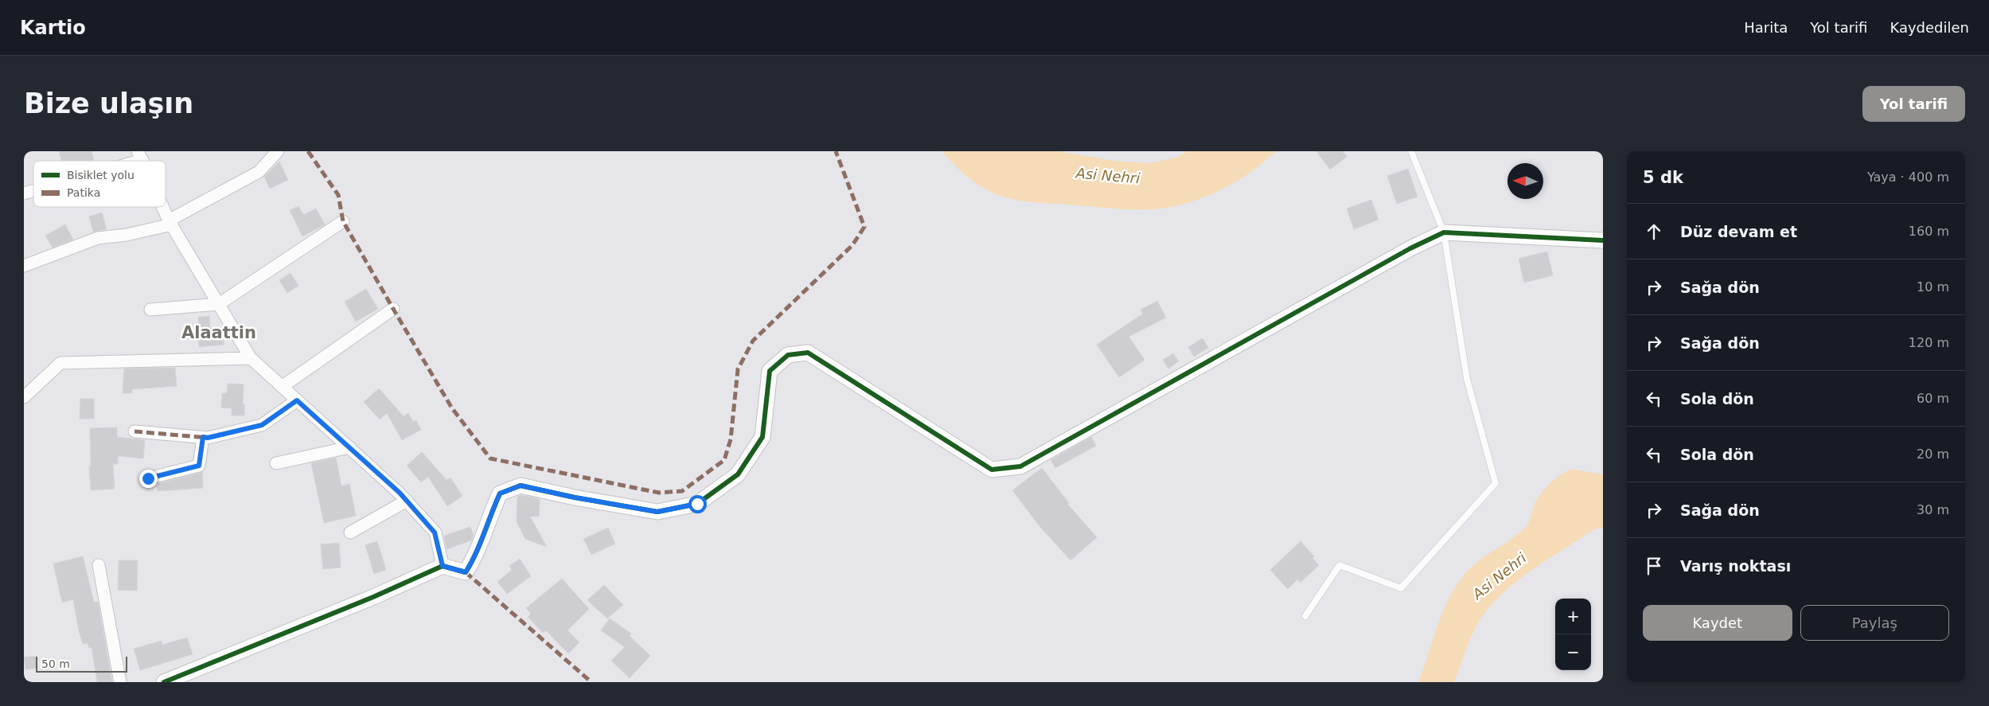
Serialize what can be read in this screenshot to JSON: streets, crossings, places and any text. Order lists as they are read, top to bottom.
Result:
{
  "districts": ["Alaattin"],
  "water": ["Asi Nehri"],
  "legend": ["Bisiklet yolu", "Patika"],
  "scale_bar": "50 m",
  "north": "left",
  "page": {
    "header": "Kartio",
    "nav": ["Harita", "Yol tarifi", "Kaydedilen"],
    "buttons": [
      "Yol tarifi",
      ["Kaydet", "Paylaş"]
    ],
    "title": "Bize ulaşın",
    "heading": ["5 dk", "Yaya · 400 m"],
    "list": [
      ["Düz devam et", "160 m"],
      ["Sağa dön", "10 m"],
      ["Sağa dön", "120 m"],
      ["Sola dön", "60 m"],
      ["Sola dön", "20 m"],
      ["Sağa dön", "30 m"],
      "Varış noktası"
    ],
    "map_buttons": ["+", "−"],
    "scale": "50 m"
  }
}
